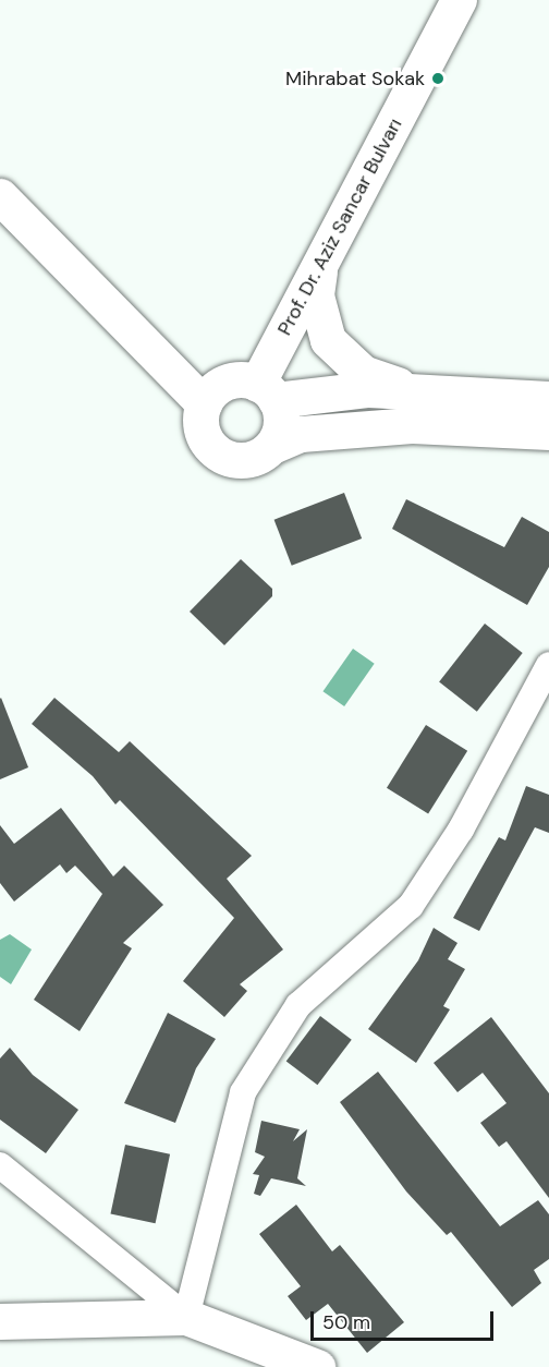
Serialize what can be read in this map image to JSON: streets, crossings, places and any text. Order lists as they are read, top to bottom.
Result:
{
  "streets": {
    "street": ["Prof. Dr. Aziz Sancar Bulvarı"]
  },
  "places": ["Mihrabat Sokak"],
  "scale_bar": "50 m"
}
